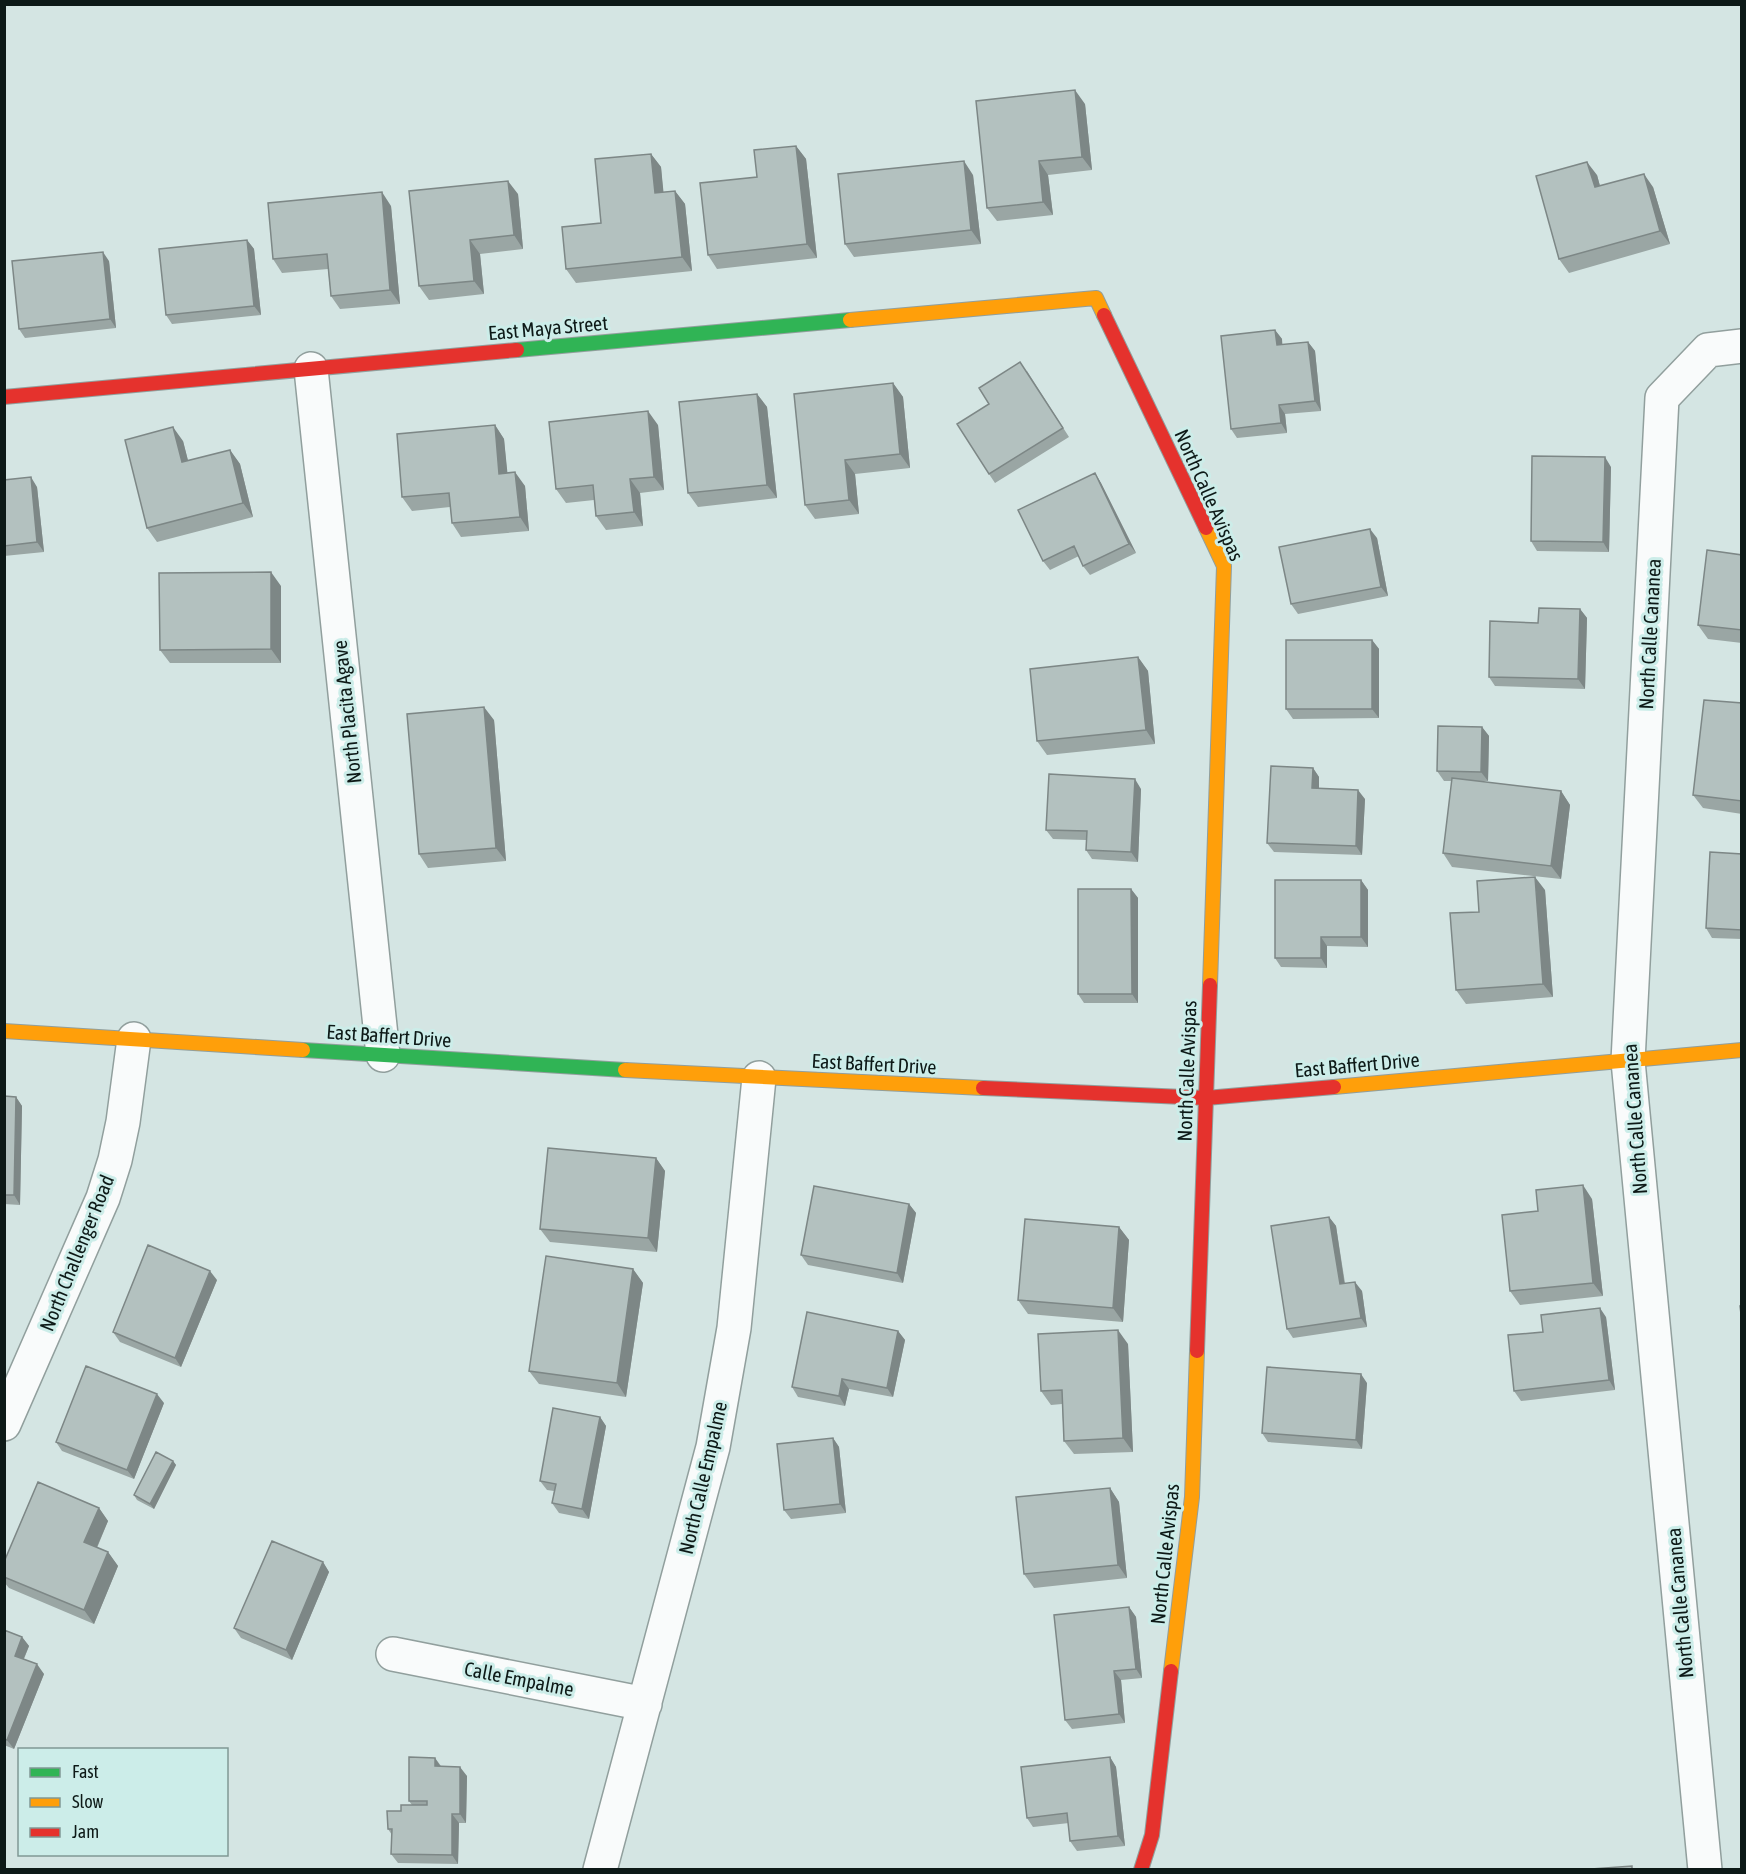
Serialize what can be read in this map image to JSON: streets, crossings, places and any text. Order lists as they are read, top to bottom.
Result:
{
  "streets": {
    "street": [
      "East Maya Street",
      "North Calle Avispas",
      "North Calle Cananea",
      "North Placita Agave",
      "East Baffert Drive",
      "North Challenger Road",
      "North Calle Empalme",
      "Calle Empalme"
    ]
  },
  "crossings": [
    ["East Maya Street", "North Calle Avispas"],
    ["East Maya Street", "North Placita Agave"],
    ["North Calle Avispas", "East Baffert Drive"],
    ["North Calle Cananea", "East Baffert Drive"],
    ["North Placita Agave", "East Baffert Drive"],
    ["East Baffert Drive", "North Challenger Road"],
    ["East Baffert Drive", "North Calle Empalme"],
    ["North Calle Empalme", "Calle Empalme"]
  ],
  "legend": ["Fast", "Slow", "Jam"]
}
